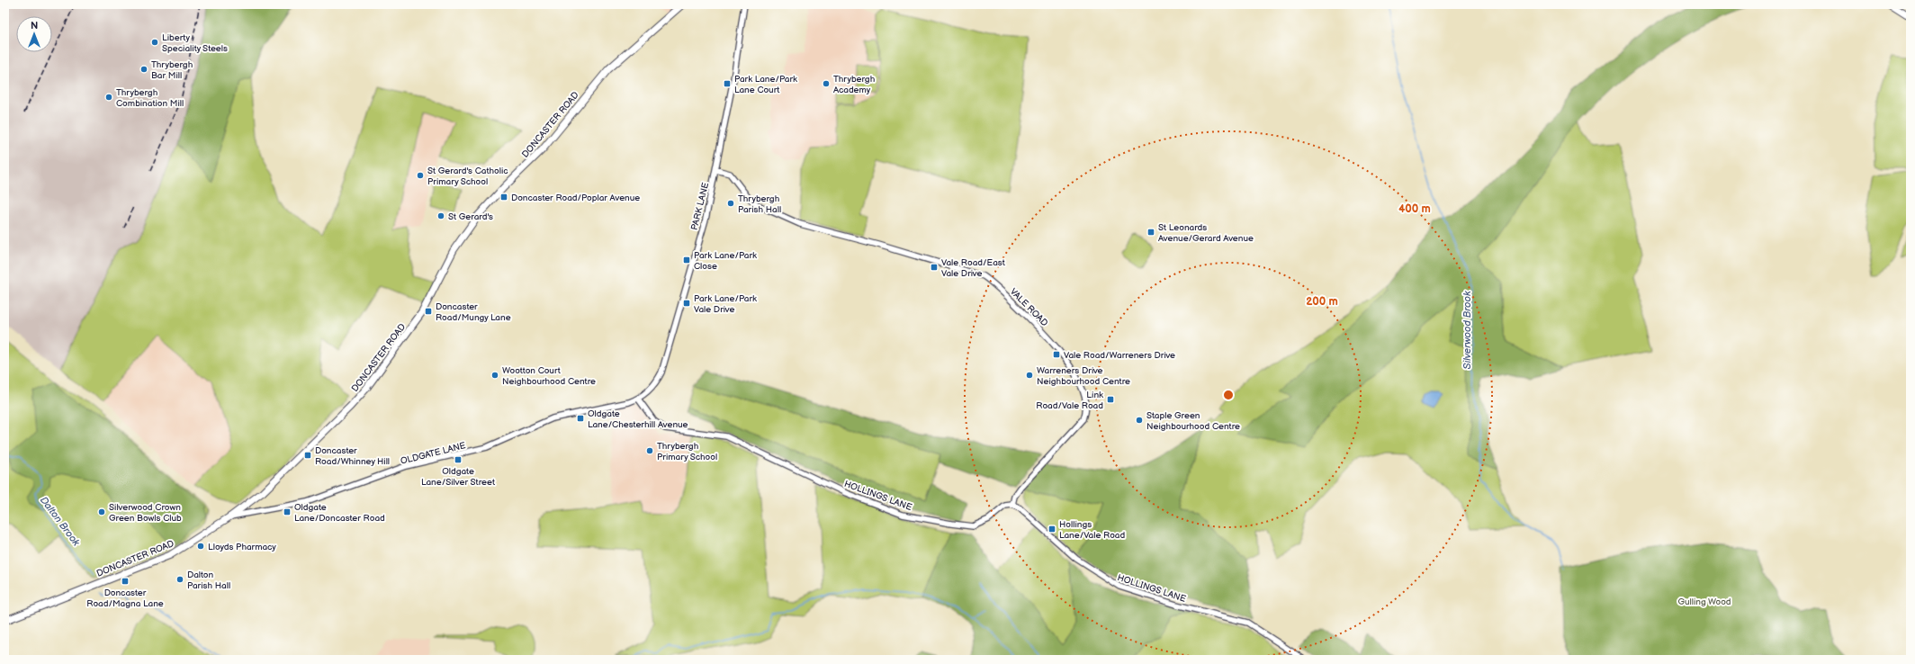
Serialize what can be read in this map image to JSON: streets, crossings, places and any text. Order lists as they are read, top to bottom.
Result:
{
  "streets": {
    "main road": ["DONCASTER ROAD"],
    "street": [
      "PARK LANE",
      "VALE ROAD",
      "OLDGATE LANE",
      "HOLLINGS LANE"
    ]
  },
  "crossings": [
    ["DONCASTER ROAD", "OLDGATE LANE"],
    ["PARK LANE", "VALE ROAD"],
    ["PARK LANE", "OLDGATE LANE"],
    ["PARK LANE", "HOLLINGS LANE"],
    ["VALE ROAD", "HOLLINGS LANE"],
    ["OLDGATE LANE", "HOLLINGS LANE"]
  ],
  "water": ["Silverwood Brook", "Dalton Brook"],
  "parks": ["Gulling Wood"],
  "places": {
    "other": [
      "Liberty Speciality Steels",
      "Thrybergh Bar Mill",
      "Thrybergh Academy",
      "Thrybergh Combination Mill",
      "St Gerard's Catholic Primary School",
      "Thrybergh Parish Hall",
      "St Gerard's",
      "Wootton Court Neighbourhood Centre",
      "Warreners Drive Neighbourhood Centre",
      "Staple Green Neighbourhood Centre",
      "Thrybergh Primary School",
      "Silverwood Crown Green Bowls Club",
      "Lloyds Pharmacy",
      "Dalton Parish Hall"
    ],
    "transit": [
      "Park Lane/Park Lane Court",
      "Doncaster Road/Poplar Avenue",
      "St Leonards Avenue/Gerard Avenue",
      "Park Lane/Park Close",
      "Vale Road/East Vale Drive",
      "Park Lane/Park Vale Drive",
      "Doncaster Road/Mungy Lane",
      "Vale Road/Warreners Drive",
      "Link Road/Vale Road",
      "Oldgate Lane/Chesterhill Avenue",
      "Doncaster Road/Whinney Hill",
      "Oldgate Lane/Silver Street",
      "Oldgate Lane/Doncaster Road",
      "Hollings Lane/Vale Road",
      "Doncaster Road/Magna Lane"
    ]
  },
  "north": "top",
  "rings": ["400 m", "200 m"]
}
